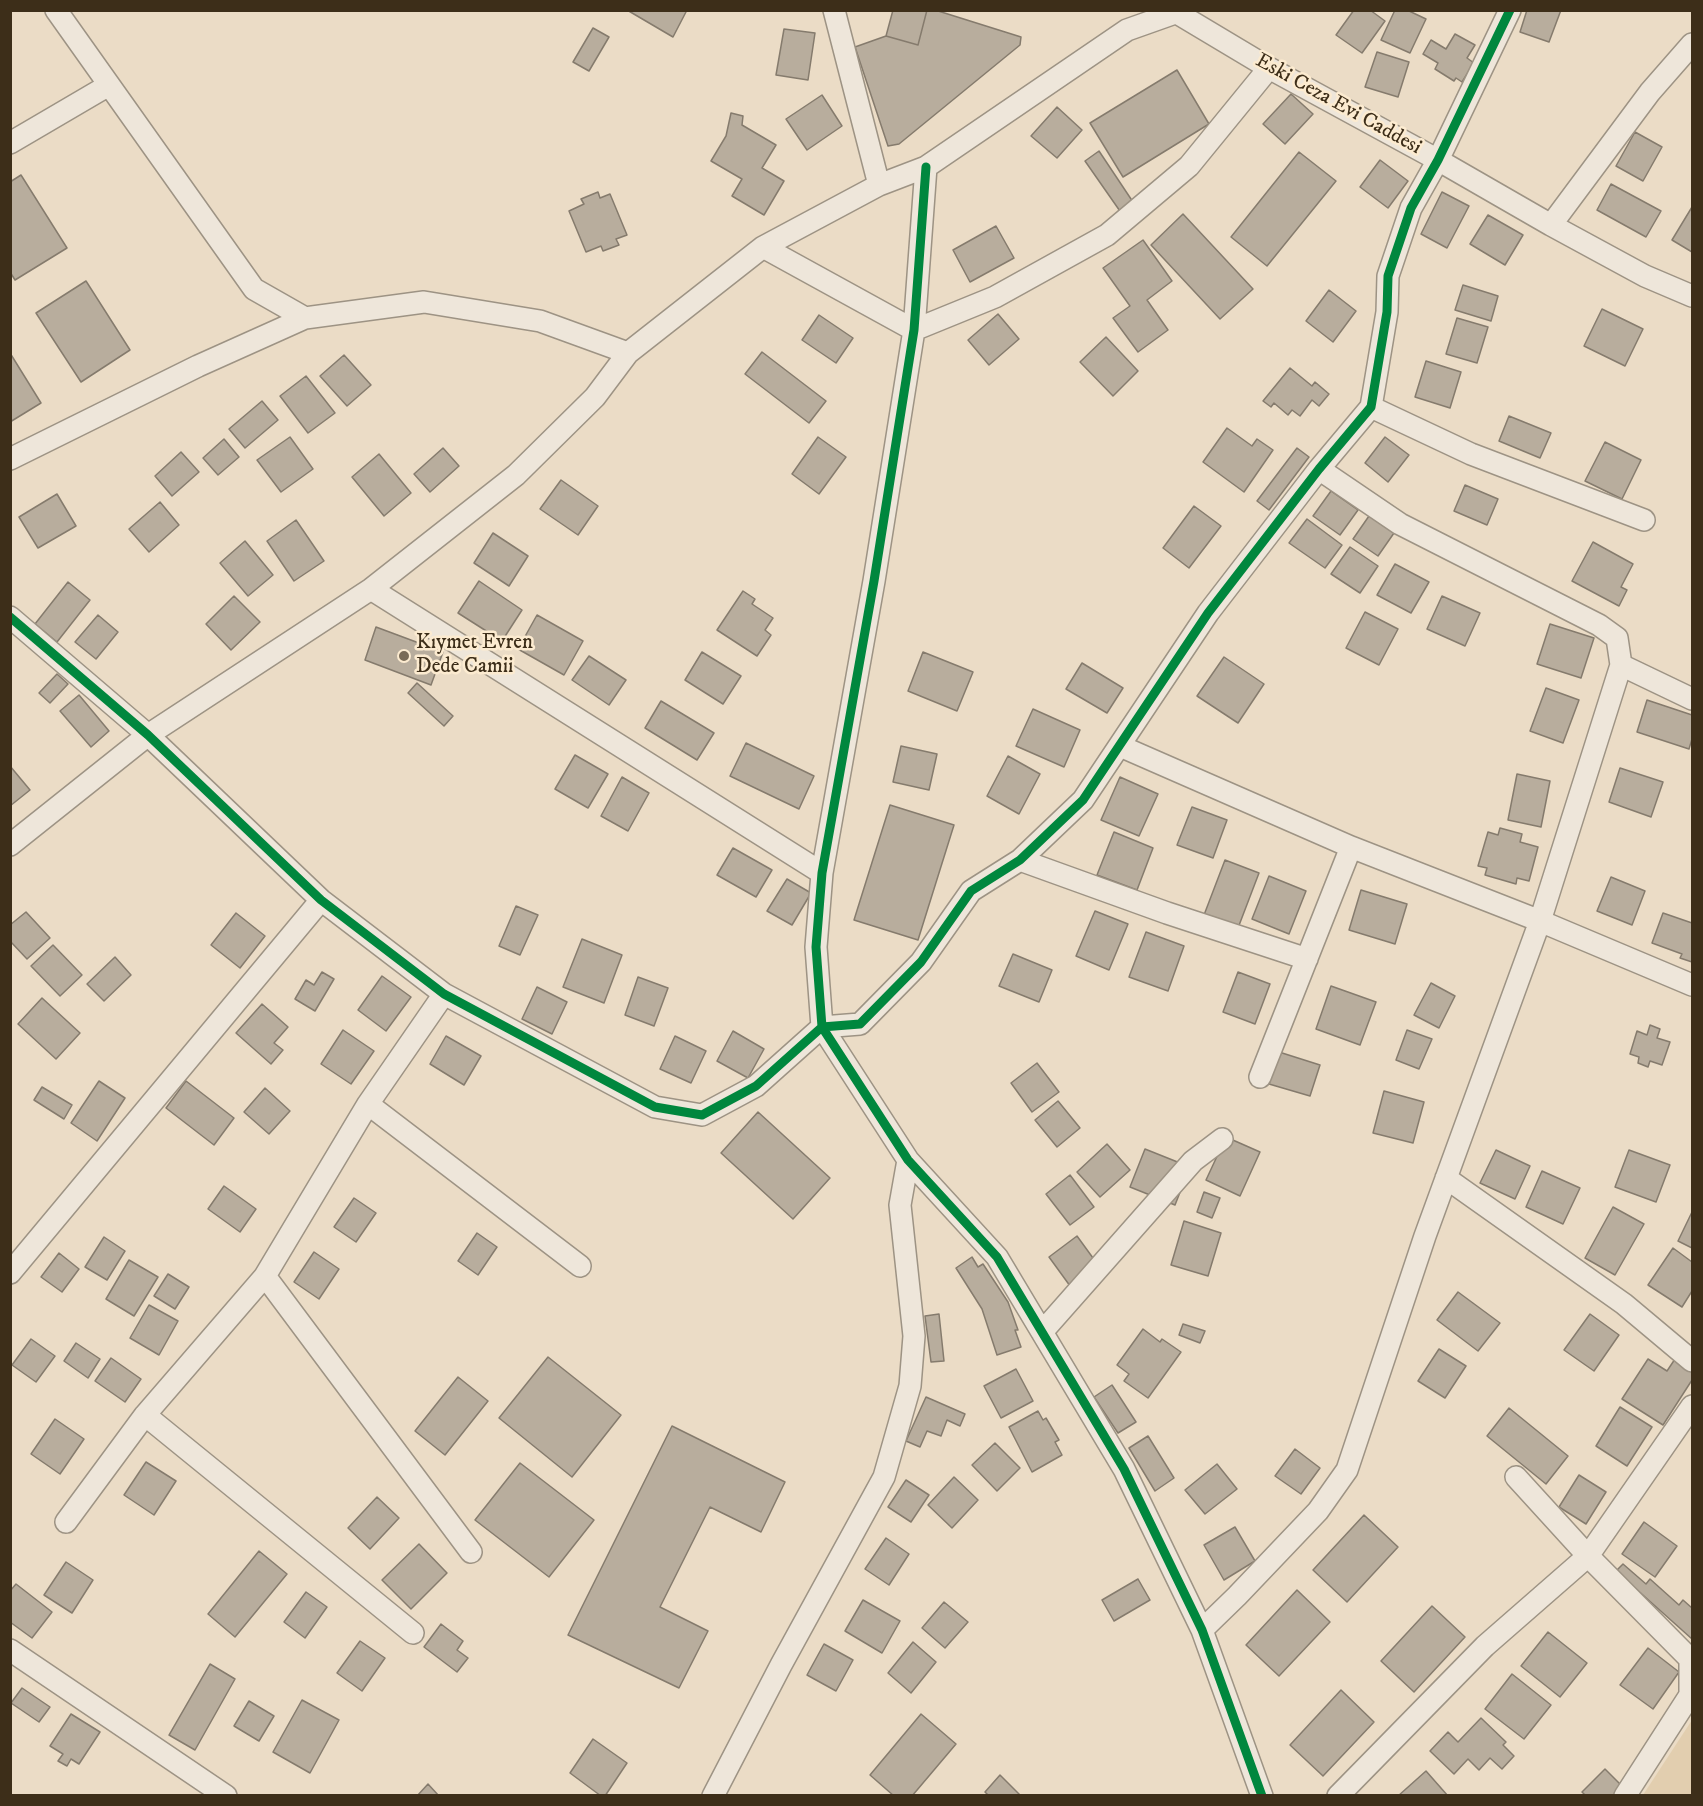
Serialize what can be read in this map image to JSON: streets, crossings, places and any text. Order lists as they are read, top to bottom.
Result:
{
  "streets": {
    "street": ["Eski Ceza Evi Caddesi"]
  },
  "places": ["Kıymet Evren Dede Camii"]
}
